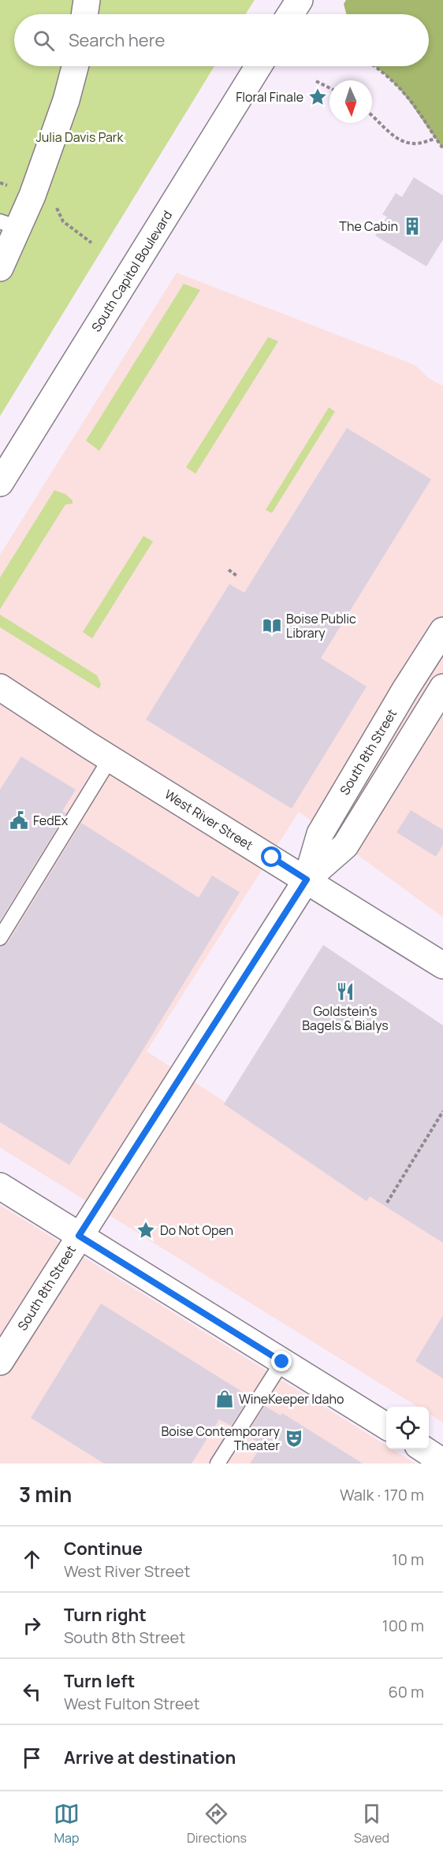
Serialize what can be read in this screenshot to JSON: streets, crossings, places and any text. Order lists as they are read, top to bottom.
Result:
{
  "streets": {
    "street": ["South Capitol Boulevard", "South 8th Street", "West River Street"]
  },
  "crossings": [
    ["South 8th Street", "West River Street"]
  ],
  "parks": ["Julia Davis Park"],
  "places": {
    "place": ["Floral Finale", "Do Not Open"],
    "building": ["The Cabin"],
    "library": ["Boise Public Library"],
    "public building": ["FedEx"],
    "restaurant": ["Goldstein's Bagels & Bialys"],
    "shop": ["WineKeeper Idaho"],
    "theatre": ["Boise Contemporary Theater"]
  },
  "north": "bottom",
  "page": {
    "search": "Search here",
    "heading": ["3 min", "Walk · 170 m"],
    "list": [
      ["Continue", "West River Street", "10 m"],
      ["Turn right", "South 8th Street", "100 m"],
      ["Turn left", "West Fulton Street", "60 m"],
      "Arrive at destination"
    ],
    "nav": ["Map", "Directions", "Saved"]
  }
}
